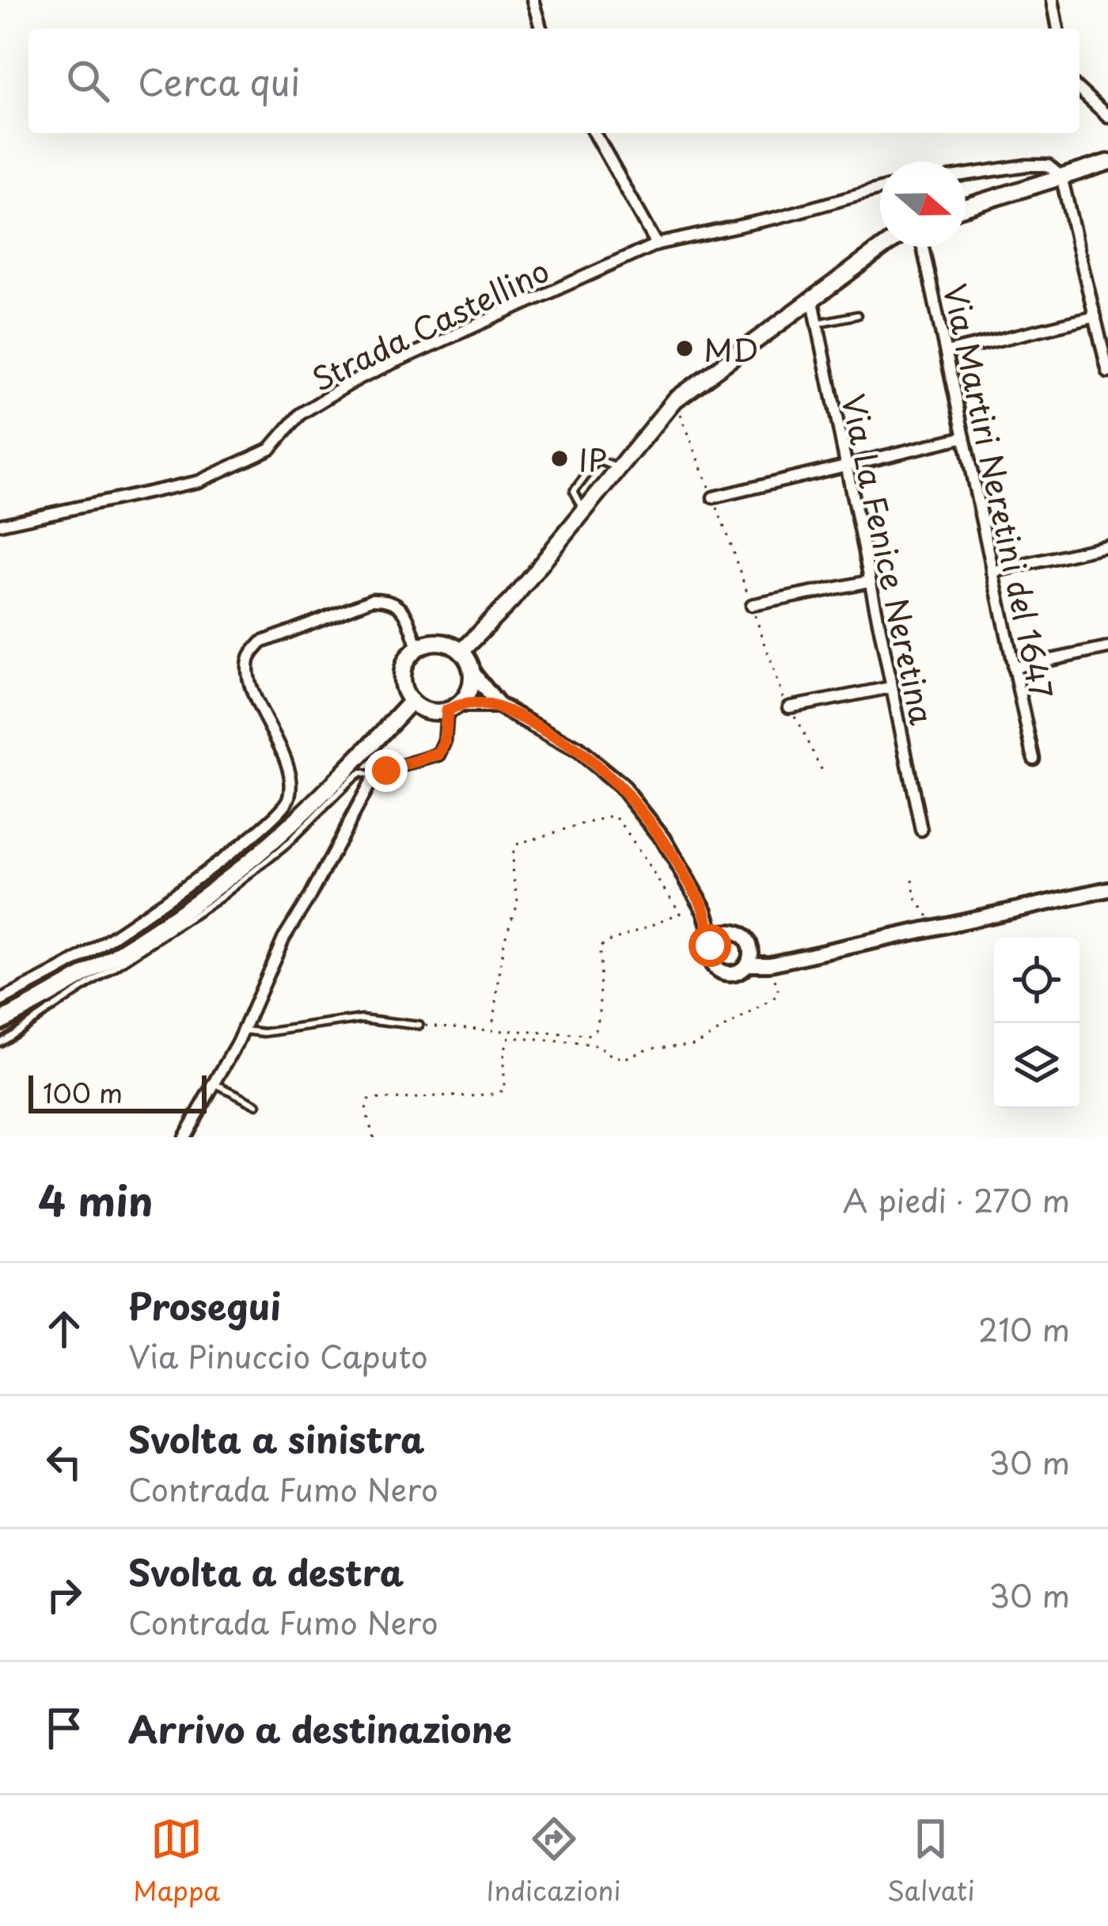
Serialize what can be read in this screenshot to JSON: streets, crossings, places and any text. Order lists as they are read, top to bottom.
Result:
{
  "streets": {
    "street": ["Strada Castellino", "Via Martiri Neretini del 1647", "Via La Fenice Neretina"]
  },
  "places": ["MD", "IP"],
  "scale_bar": "100 m",
  "north": "right",
  "page": {
    "search": "Cerca qui",
    "scale": "100 m",
    "heading": ["4 min", "A piedi · 270 m"],
    "list": [
      ["Prosegui", "Via Pinuccio Caputo", "210 m"],
      ["Svolta a sinistra", "Contrada Fumo Nero", "30 m"],
      ["Svolta a destra", "Contrada Fumo Nero", "30 m"],
      "Arrivo a destinazione"
    ],
    "nav": ["Mappa", "Indicazioni", "Salvati"]
  }
}
